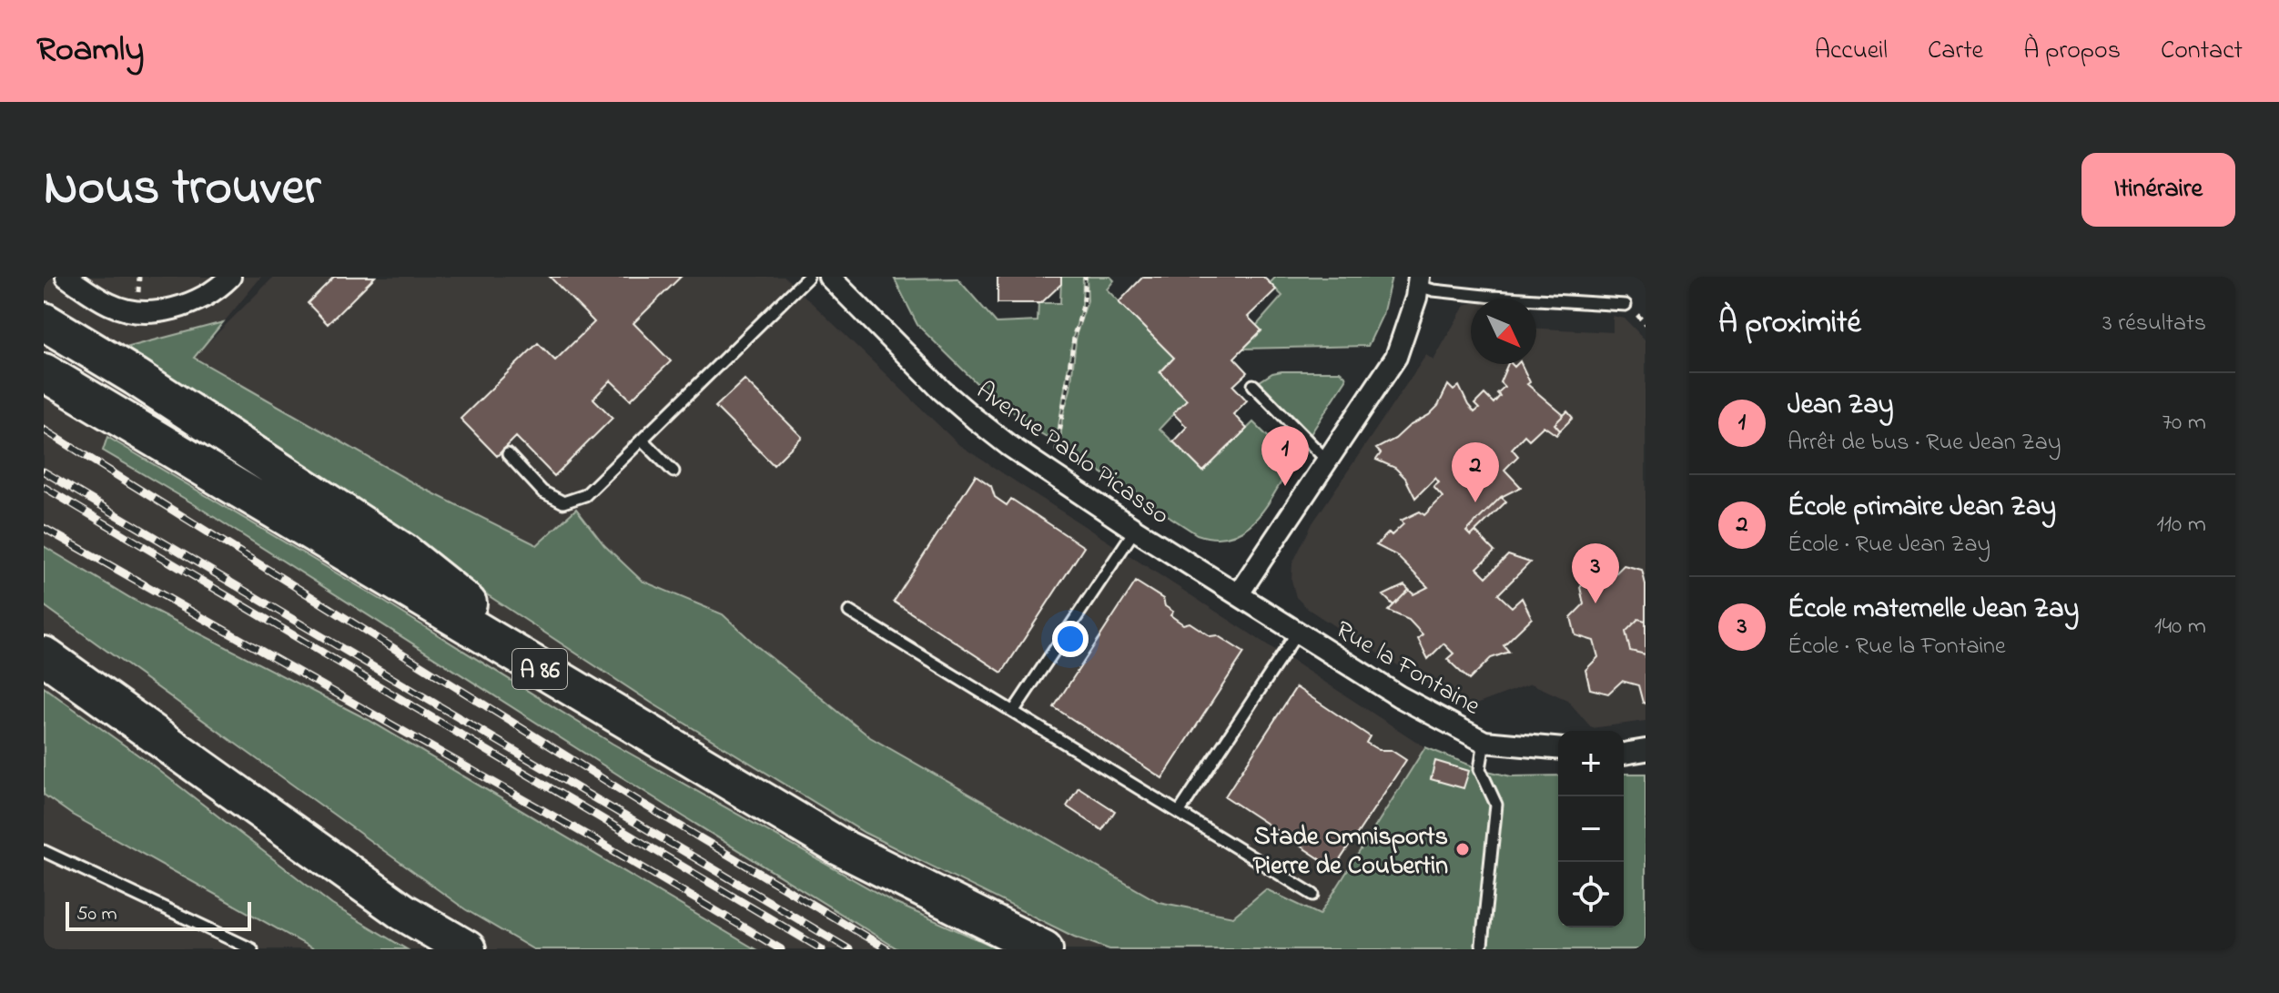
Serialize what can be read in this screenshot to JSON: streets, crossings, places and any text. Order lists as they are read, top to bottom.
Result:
{
  "streets": {
    "highway": ["A 86"],
    "street": ["Avenue Pablo Picasso", "Rue la Fontaine"]
  },
  "crossings": [
    ["Avenue Pablo Picasso", "Rue la Fontaine"]
  ],
  "places": ["Stade Omnisports Pierre de Coubertin"],
  "scale_bar": "50 m",
  "north": "bottom right",
  "page": {
    "header": "Roamly",
    "nav": [
      "Accueil",
      "Carte",
      "À propos",
      "Contact"
    ],
    "title": "Nous trouver",
    "buttons": "Itinéraire",
    "heading": ["À proximité", "3 résultats"],
    "list": [
      {
        "mark": "1",
        "name": "Jean Zay",
        "note": "Arrêt de bus · Rue Jean Zay",
        "value": "70 m"
      },
      {
        "mark": "2",
        "name": "École primaire Jean Zay",
        "note": "École · Rue Jean Zay",
        "value": "110 m"
      },
      {
        "mark": "3",
        "name": "École maternelle Jean Zay",
        "note": "École · Rue la Fontaine",
        "value": "140 m"
      }
    ],
    "pins": ["1", "2", "3"],
    "map_buttons": ["+", "−"],
    "scale": "50 m"
  }
}
